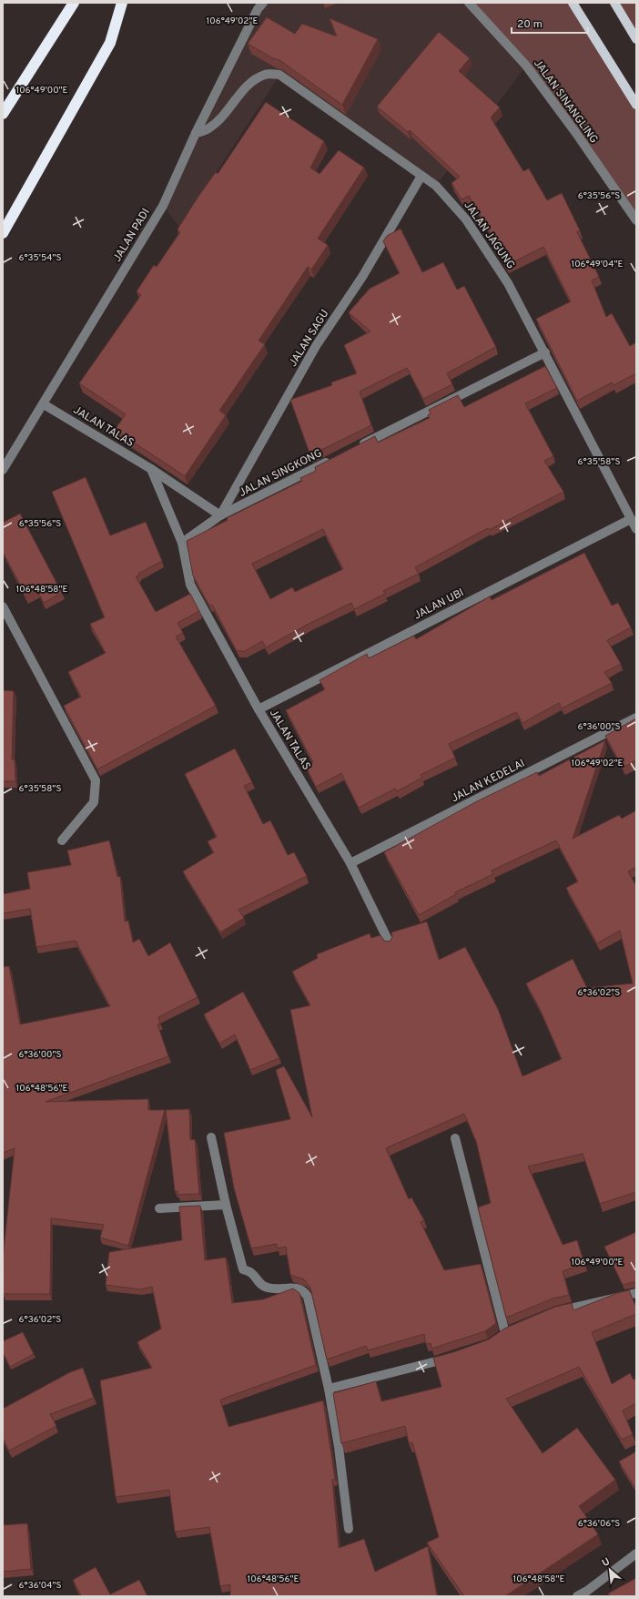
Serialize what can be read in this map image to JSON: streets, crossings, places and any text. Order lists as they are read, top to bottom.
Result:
{
  "streets": {
    "street": [
      "JALAN SINANGLING",
      "JALAN PADI",
      "JALAN JAGUNG",
      "JALAN SAGU",
      "JALAN TALAS",
      "JALAN SINGKONG",
      "JALAN UBI",
      "JALAN KEDELAI"
    ]
  },
  "crossings": [
    ["JALAN PADI", "JALAN JAGUNG"],
    ["JALAN PADI", "JALAN TALAS"],
    ["JALAN JAGUNG", "JALAN SAGU"],
    ["JALAN JAGUNG", "JALAN UBI"],
    ["JALAN SAGU", "JALAN TALAS"],
    ["JALAN SAGU", "JALAN SINGKONG"],
    ["JALAN TALAS", "JALAN SINGKONG"],
    ["JALAN TALAS", "JALAN UBI"],
    ["JALAN TALAS", "JALAN KEDELAI"]
  ],
  "scale_bar": "20 m",
  "north": "top left",
  "coordinates": [
    "106°49'02\"E",
    "106°49'00\"E",
    "6°35'56\"S",
    "6°35'54\"S",
    "106°49'04\"E",
    "6°35'58\"S",
    "106°48'58\"E",
    "6°36'00\"S",
    "6°36'02\"S",
    "106°48'56\"E",
    "6°36'06\"S",
    "6°36'04\"S"
  ]
}
